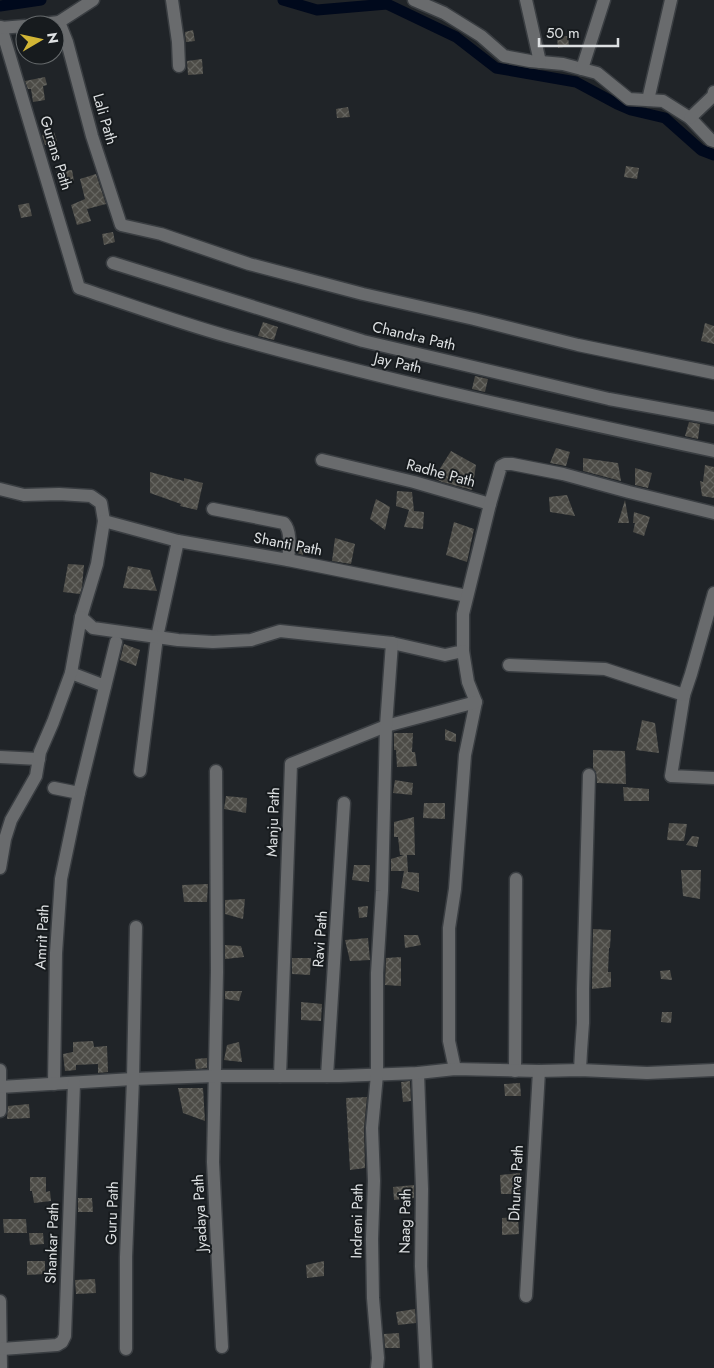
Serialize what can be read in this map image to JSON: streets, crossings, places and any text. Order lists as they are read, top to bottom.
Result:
{
  "streets": {
    "street": [
      "Lali Path",
      "Gurans Path",
      "Chandra Path",
      "Jay Path",
      "Radhe Path",
      "Shanti Path",
      "Manju Path",
      "Amrit Path",
      "Ravi Path",
      "Dhurva Path",
      "Guru Path",
      "Jyadaya Path",
      "Indreni Path",
      "Naag Path",
      "Shankar Path"
    ]
  },
  "crossings": [
    ["Gurans Path", "Jay Path"],
    ["Manju Path", "Indreni Path"]
  ],
  "scale_bar": "50 m",
  "north": "right"
}
